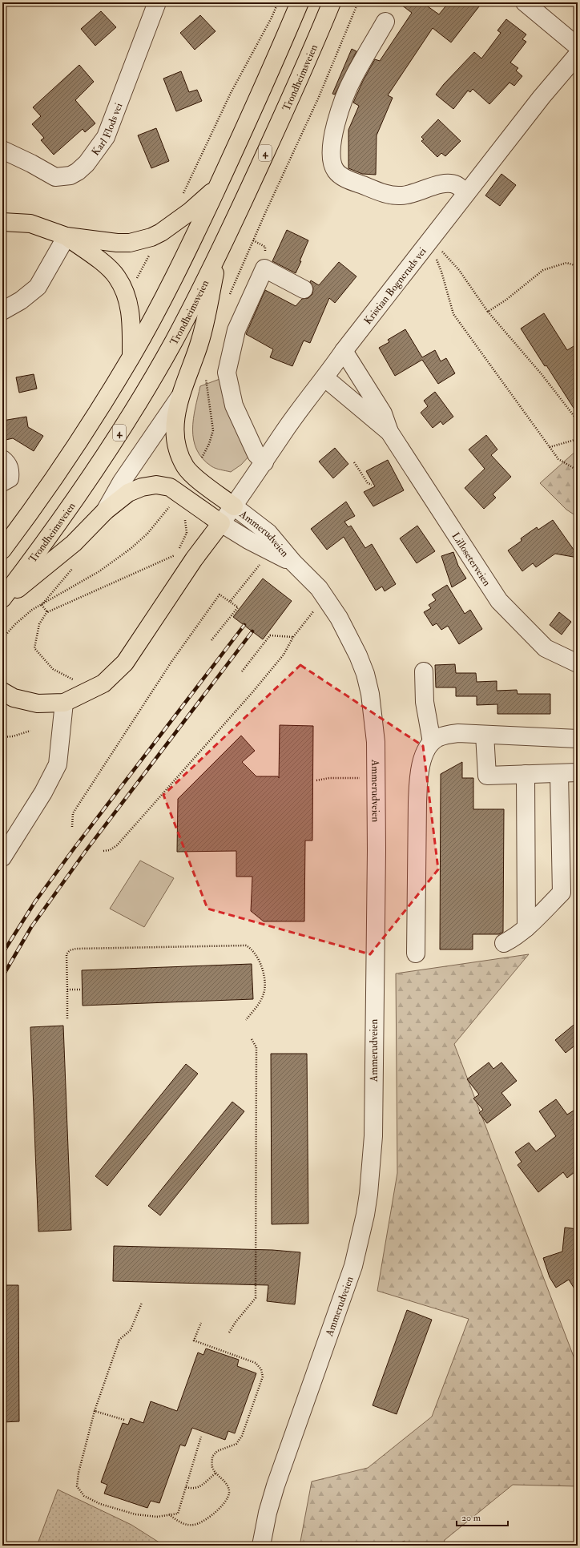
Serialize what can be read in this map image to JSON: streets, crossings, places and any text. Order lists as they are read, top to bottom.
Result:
{
  "streets": {
    "highway": ["Trondheimsveien", "4"],
    "street": [
      "Karl Flods vei",
      "Kristian Bogneruds vei",
      "Ammerudveien",
      "Lilloseterveien"
    ]
  },
  "crossings": [
    ["Kristian Bogneruds vei", "Ammerudveien"],
    ["Kristian Bogneruds vei", "Lilloseterveien"]
  ],
  "scale_bar": "20 m"
}
